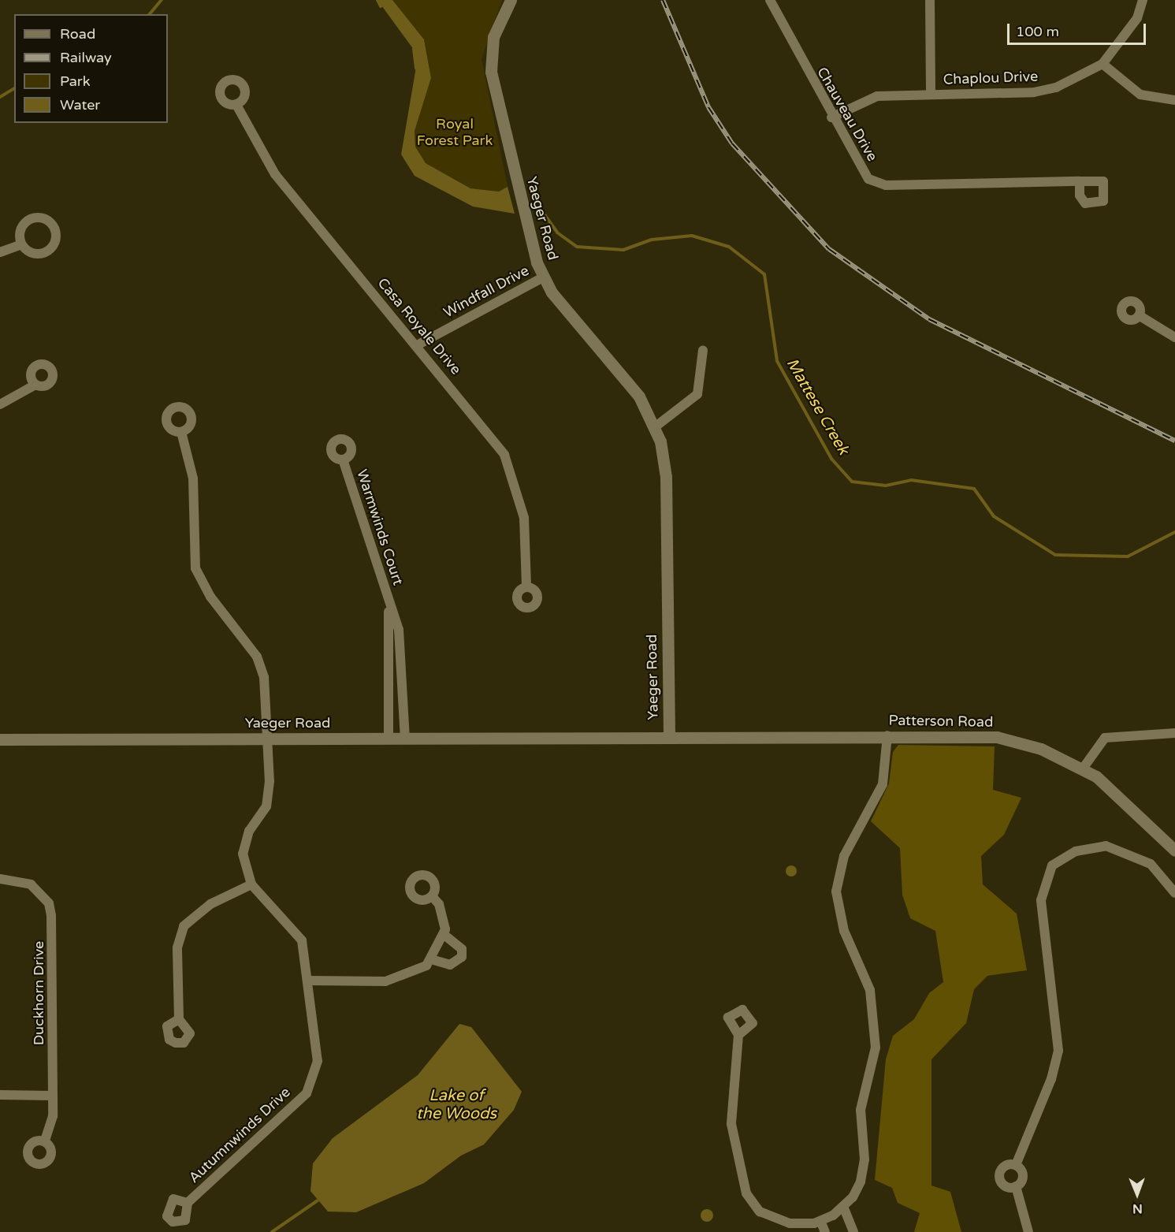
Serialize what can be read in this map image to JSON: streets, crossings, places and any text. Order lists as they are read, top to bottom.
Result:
{
  "streets": {
    "street": [
      "Chaplou Drive",
      "Chauveau Drive",
      "Yaeger Road",
      "Windfall Drive",
      "Casa Royale Drive",
      "Warmwinds Court",
      "Patterson Road",
      "Duckhorn Drive",
      "Autumnwinds Drive"
    ]
  },
  "crossings": [
    ["Chaplou Drive", "Chauveau Drive"],
    ["Yaeger Road", "Windfall Drive"],
    ["Yaeger Road", "Warmwinds Court"],
    ["Yaeger Road", "Patterson Road"],
    ["Yaeger Road", "Autumnwinds Drive"],
    ["Windfall Drive", "Casa Royale Drive"]
  ],
  "water": ["Mattese Creek", "Lake of the Woods"],
  "parks": ["Royal Forest Park"],
  "legend": [
    "Road",
    "Railway",
    "Park",
    "Water"
  ],
  "scale_bar": "100 m",
  "north": "bottom"
}
